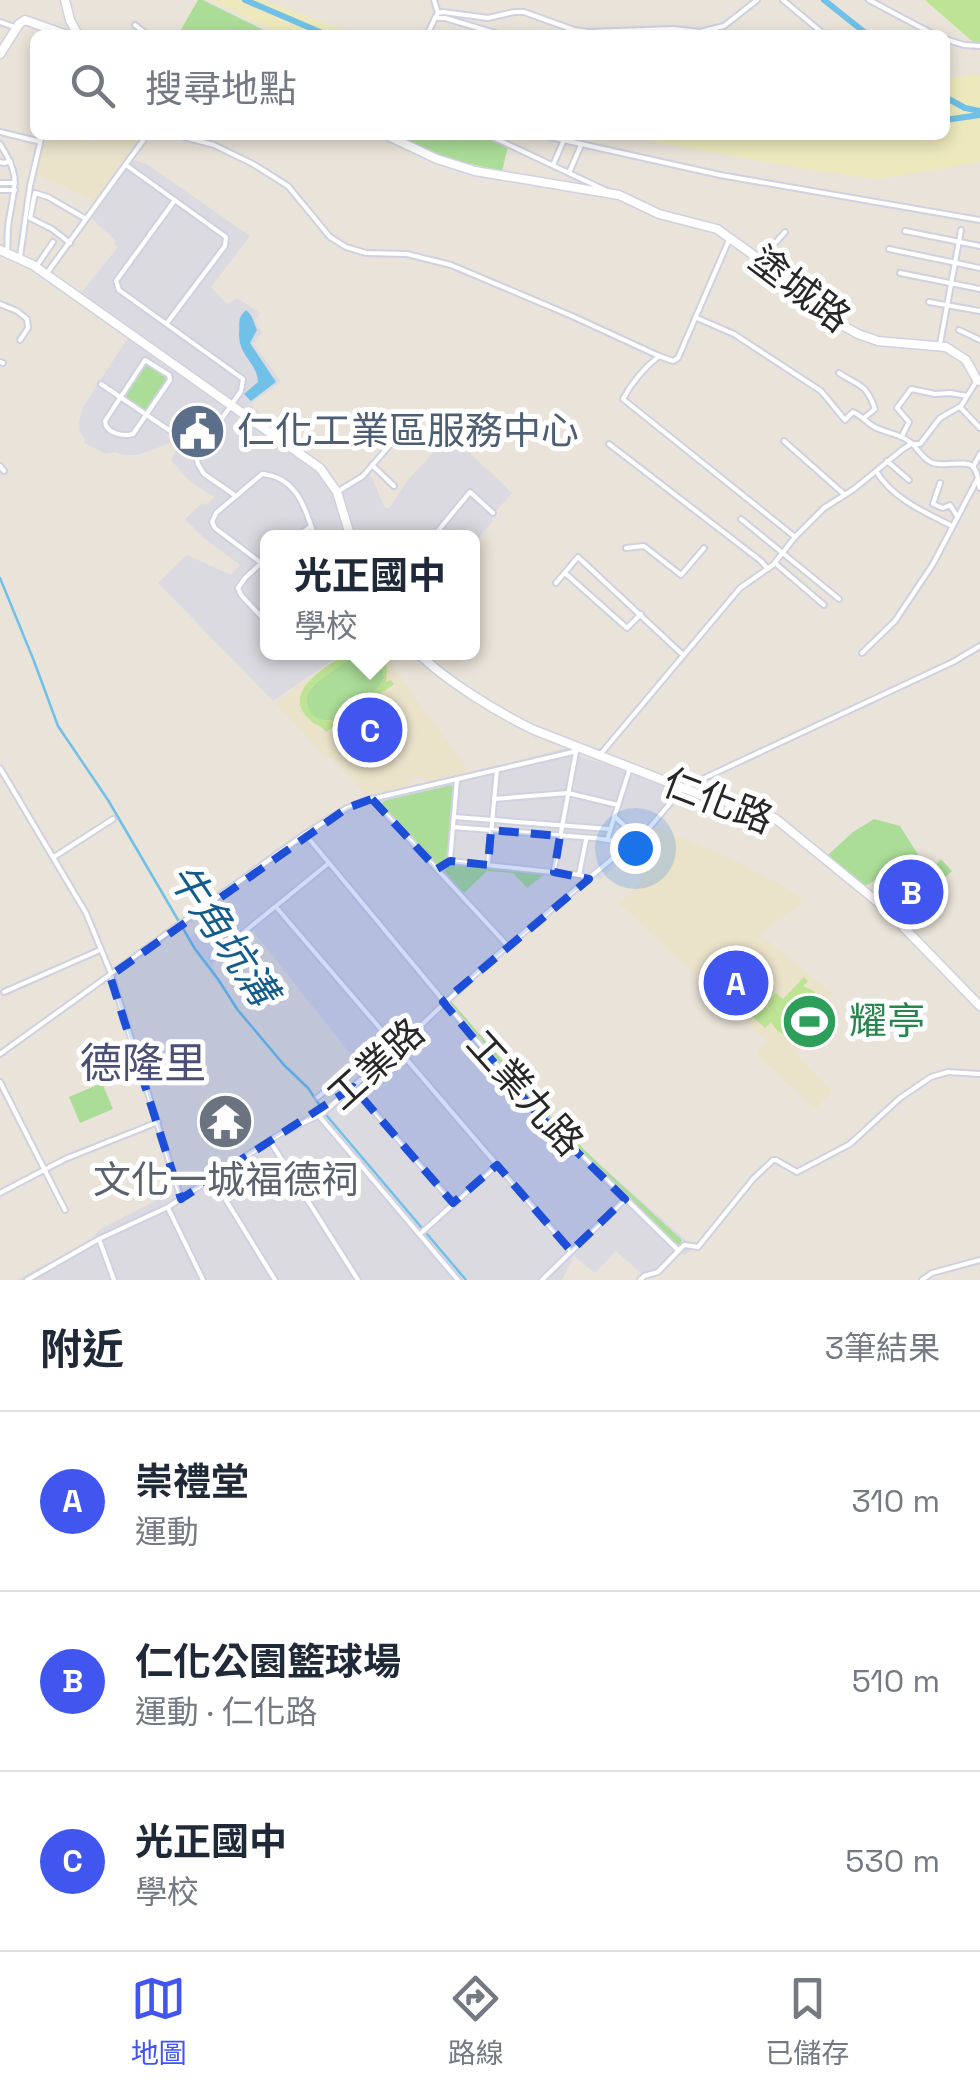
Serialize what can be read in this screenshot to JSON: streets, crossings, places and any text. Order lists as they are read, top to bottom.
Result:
{
  "streets": {
    "main road": ["塗城路", "仁化路"],
    "street": ["工業路", "工業九路"]
  },
  "crossings": [
    ["仁化路", "工業路"],
    ["工業路", "工業九路"]
  ],
  "districts": ["德隆里"],
  "water": ["牛角坑溝"],
  "places": {
    "public building": ["仁化工業區服務中心"],
    "sports": ["耀亭"],
    "temple": ["文化一城福德祠"]
  },
  "page": {
    "search": "搜尋地點",
    "popup": ["光正國中", "學校"],
    "pins": ["C", "B", "A"],
    "heading": ["附近", "3筆結果"],
    "list": [
      {
        "mark": "A",
        "name": "崇禮堂",
        "note": "運動",
        "value": "310 m"
      },
      {
        "mark": "B",
        "name": "仁化公園籃球場",
        "note": "運動 · 仁化路",
        "value": "510 m"
      },
      {
        "mark": "C",
        "name": "光正國中",
        "note": "學校",
        "value": "530 m"
      }
    ],
    "nav": ["地圖", "路線", "已儲存"]
  }
}
